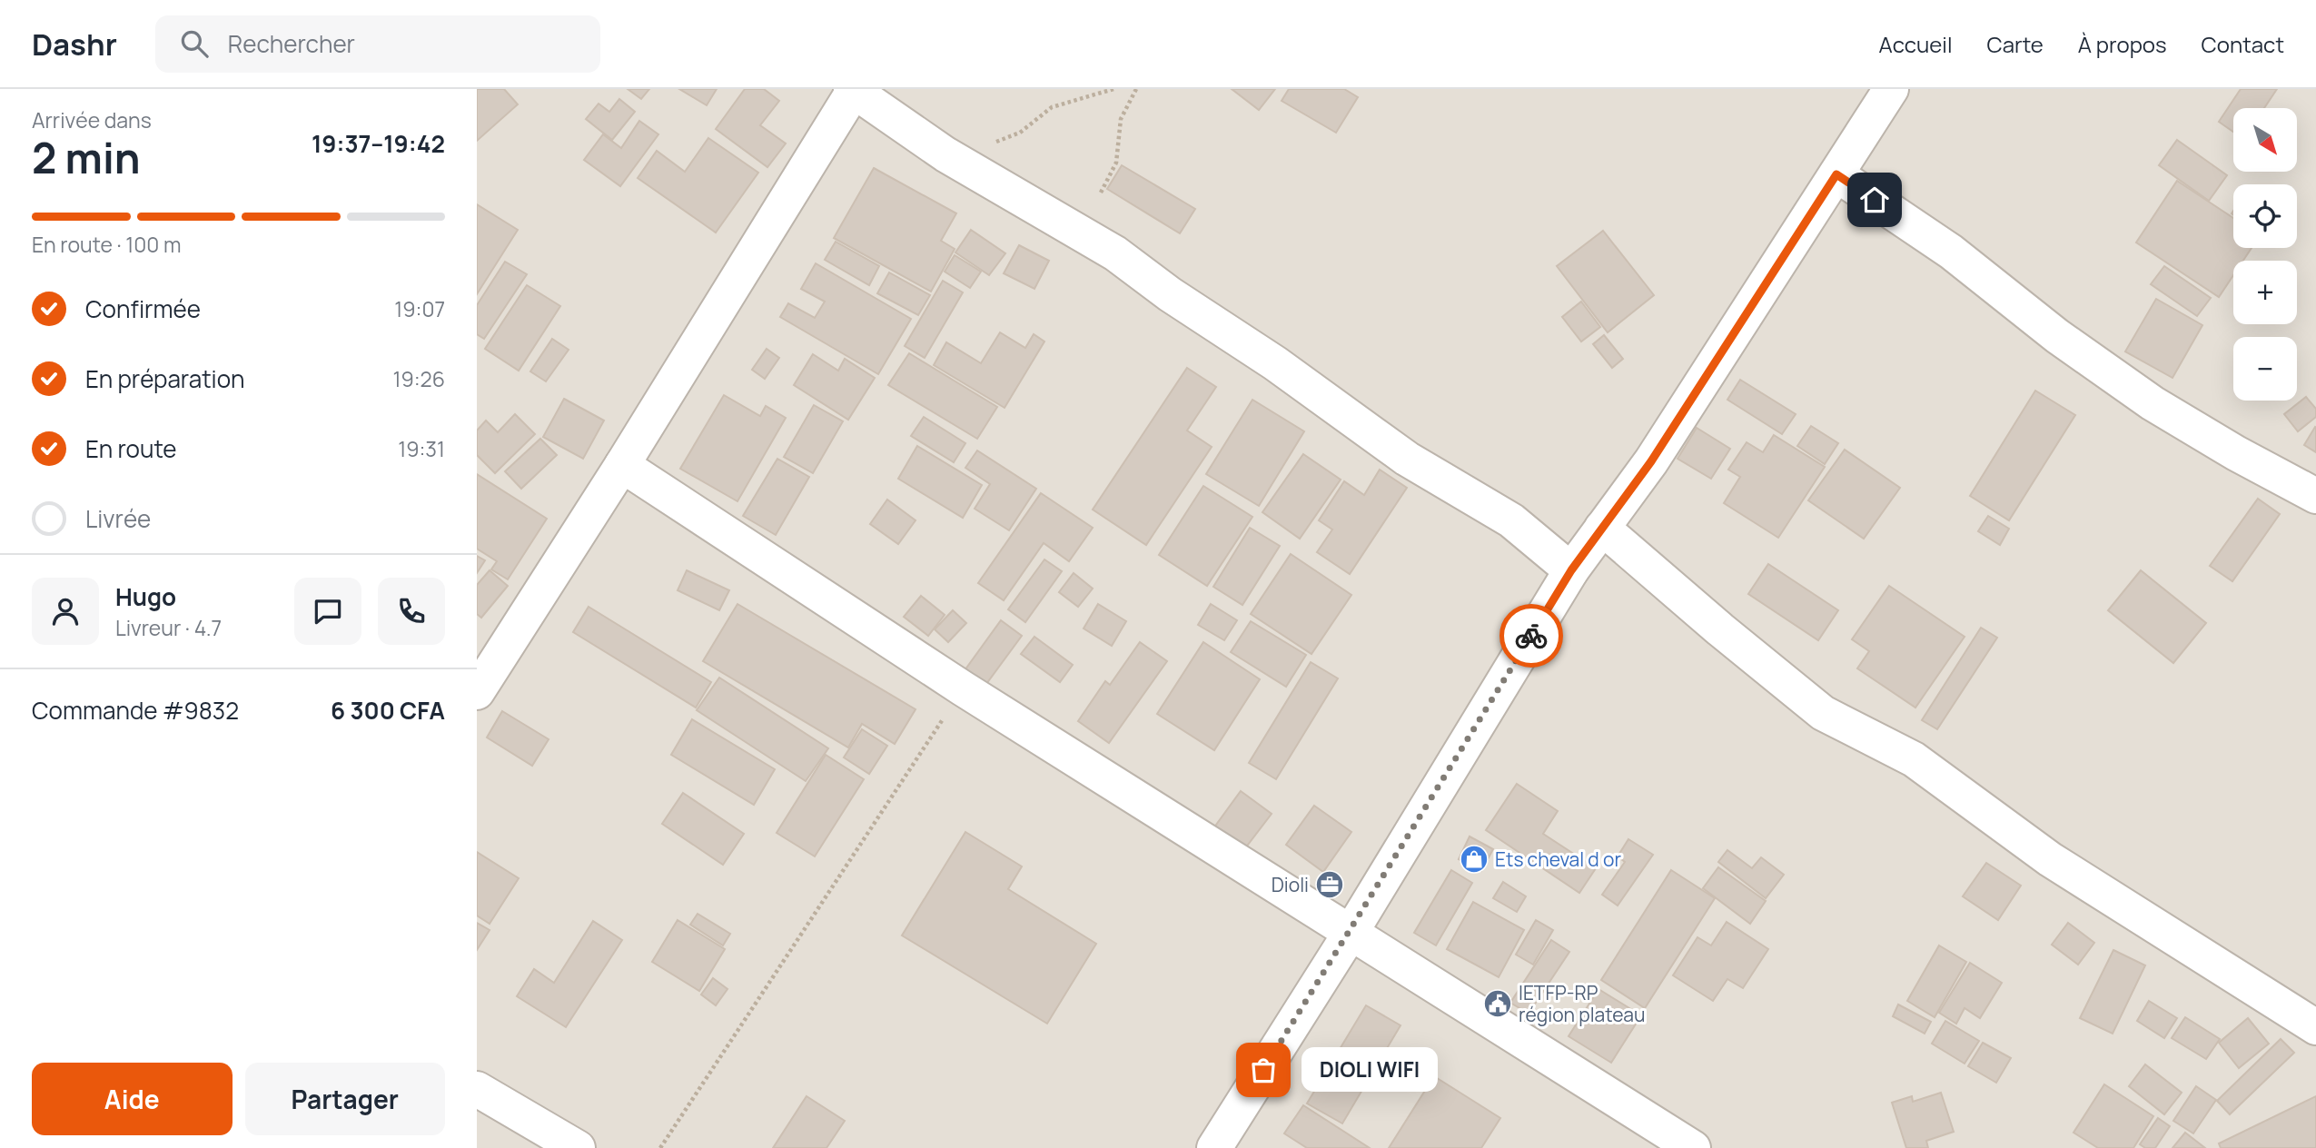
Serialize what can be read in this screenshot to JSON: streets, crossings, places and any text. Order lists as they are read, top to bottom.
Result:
{
  "places": {
    "shop": ["Ets cheval d or"],
    "office": ["Dioli"],
    "public building": ["IETFP-RP région plateau"],
    "other": ["DIOLI WIFI"]
  },
  "north": "bottom right",
  "page": {
    "header": "Dashr",
    "search": "Rechercher",
    "nav": [
      "Accueil",
      "Carte",
      "À propos",
      "Contact"
    ],
    "heading": ["2 min", "Arrivée dans", "19:37–19:42"],
    "panel": [
      "Hugo",
      "Livreur · 4.7",
      "Commande #9832",
      "6 300 CFA"
    ],
    "map_buttons": ["+", "−"],
    "bar": "En route · 100 m",
    "list": [
      ["Confirmée", "19:07"],
      ["En préparation", "19:26"],
      ["En route", "19:31"],
      "Livrée"
    ],
    "bubble": "DIOLI WIFI",
    "buttons": ["Aide", "Partager"]
  }
}
